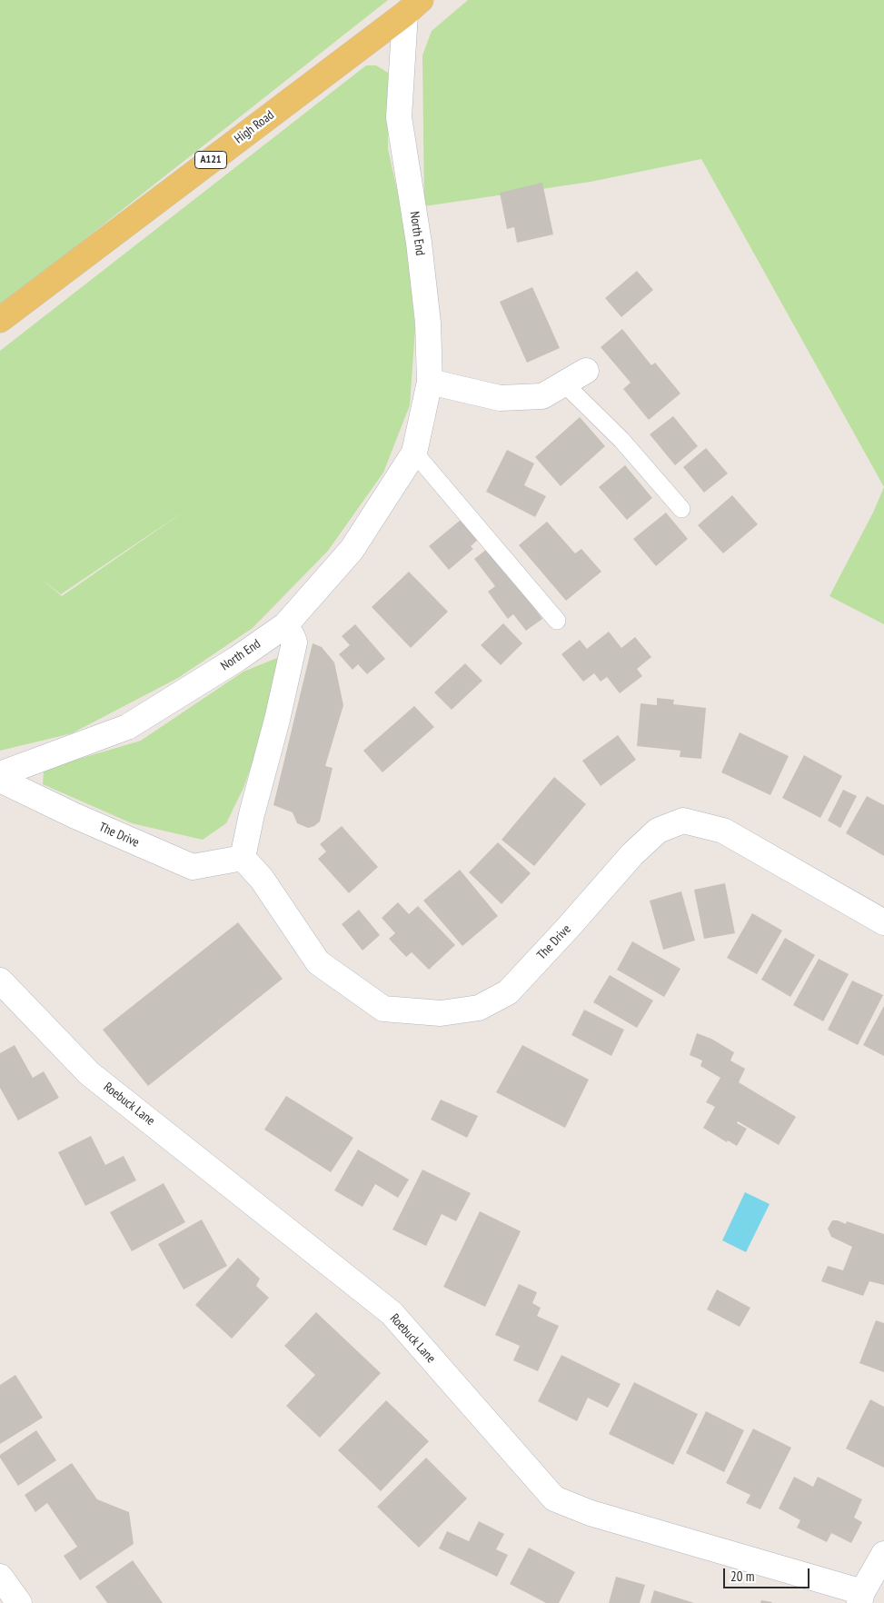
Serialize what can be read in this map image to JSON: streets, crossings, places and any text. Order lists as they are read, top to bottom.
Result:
{
  "streets": {
    "main road": ["High Road", "A121"],
    "street": ["North End", "The Drive", "Roebuck Lane"]
  },
  "crossings": [
    ["High Road", "North End"]
  ],
  "scale_bar": "20 m"
}
